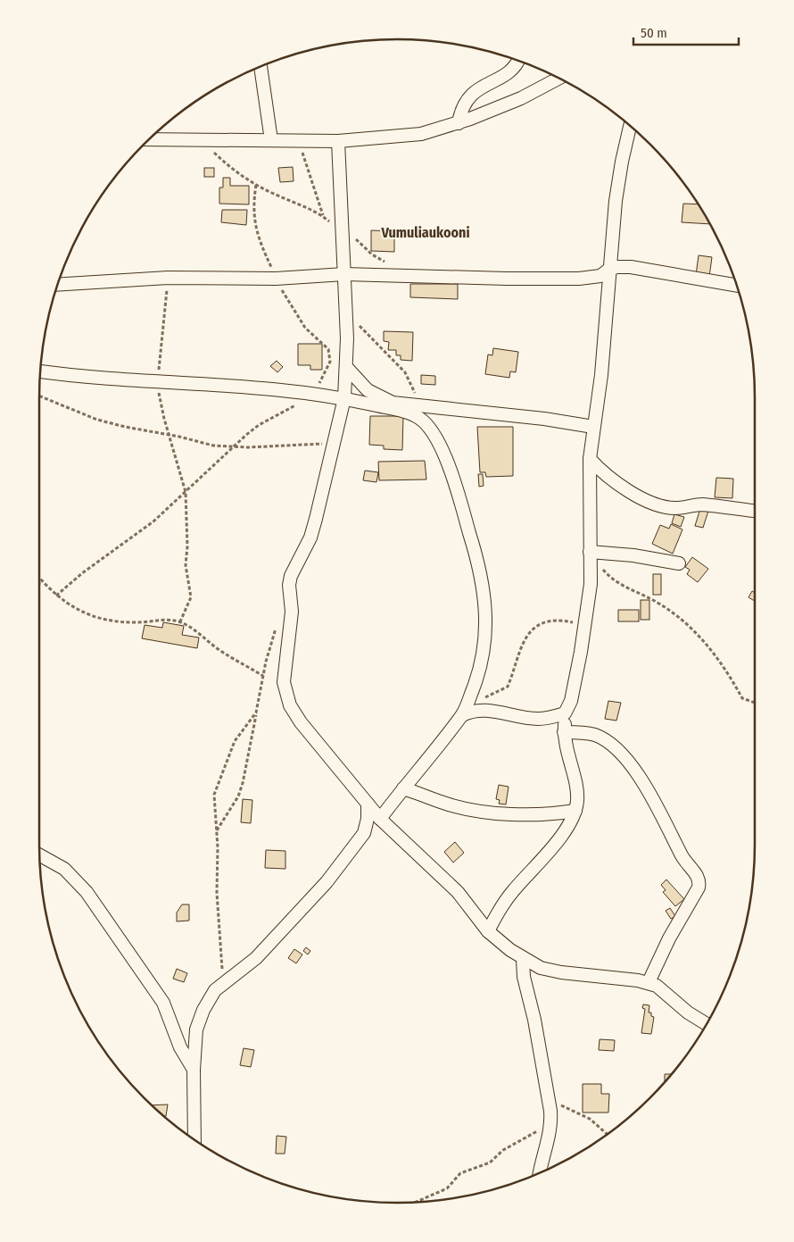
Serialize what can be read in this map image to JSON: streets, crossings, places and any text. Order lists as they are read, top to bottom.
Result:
{
  "districts": ["Vumuliaukooni"],
  "scale_bar": "50 m"
}
